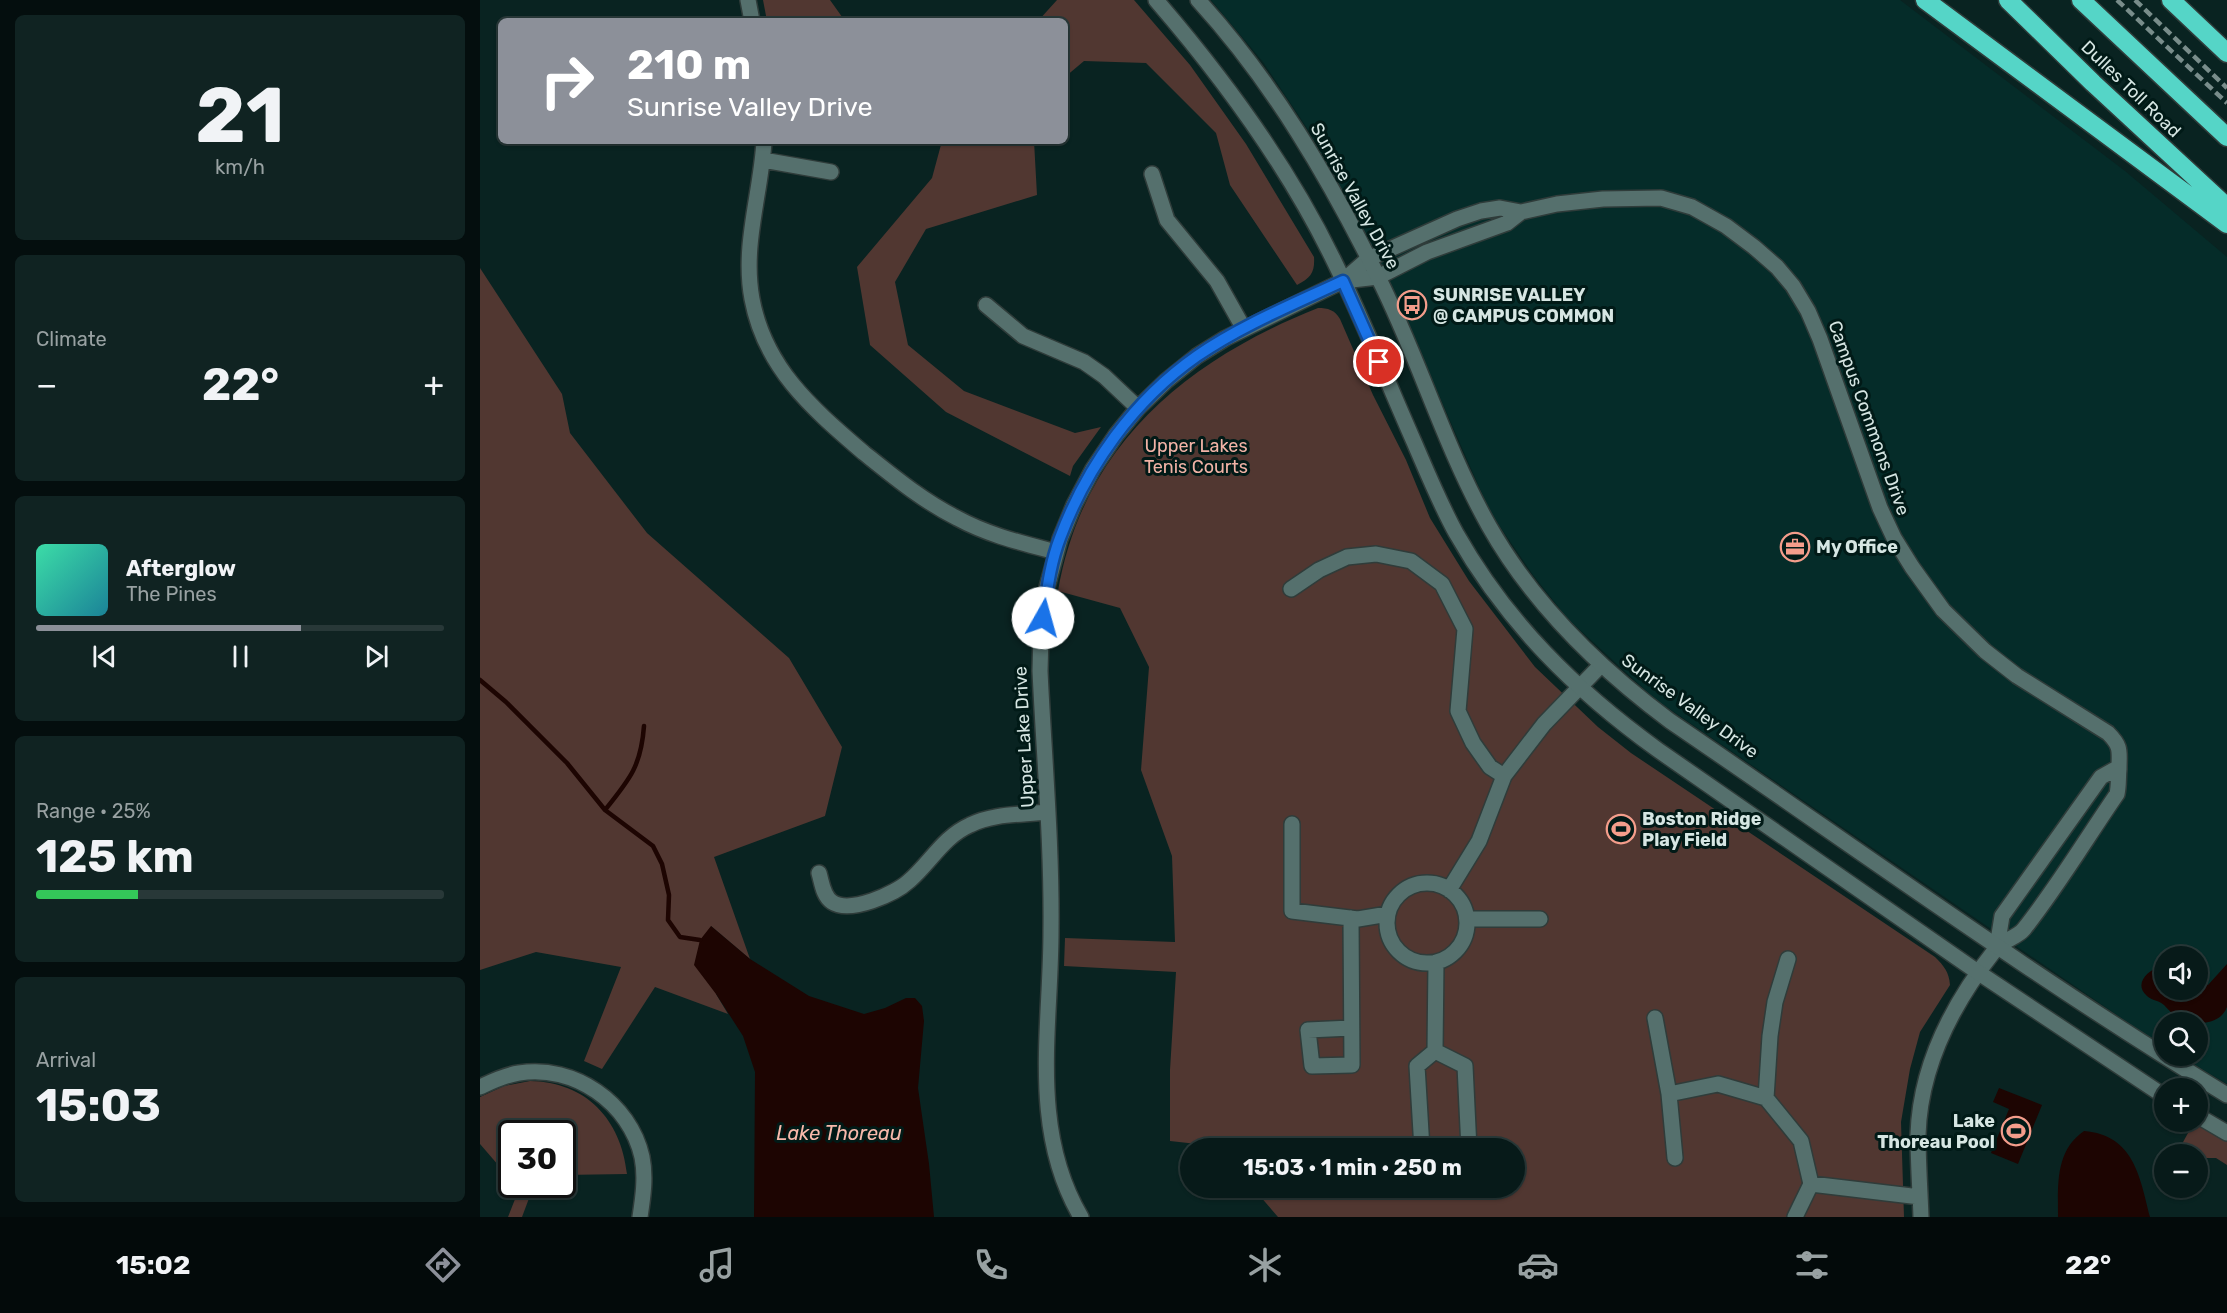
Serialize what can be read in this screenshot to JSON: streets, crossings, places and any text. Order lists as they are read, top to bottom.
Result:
{
  "streets": {
    "highway": ["Dulles Toll Road"],
    "street": ["Sunrise Valley Drive", "Campus Commons Drive", "Upper Lake Drive"]
  },
  "crossings": [
    ["Sunrise Valley Drive", "Campus Commons Drive"],
    ["Campus Commons Drive", "Upper Lake Drive"]
  ],
  "water": ["Lake Thoreau"],
  "parks": ["Upper Lakes Tenis Courts"],
  "places": {
    "bus stop": ["SUNRISE VALLEY @ CAMPUS COMMON"],
    "office": ["My Office"],
    "sports": ["Boston Ridge Play Field", "Lake Thoreau Pool"]
  },
  "page": {
    "tile": [
      ["21", "km/h"],
      "Climate",
      ["Range · 25%", "125 km"],
      ["Arrival", "15:03"]
    ],
    "turn": ["210 m", "Sunrise Valley Drive"],
    "heat": ["−", "22°", "+"],
    "song": ["Afterglow", "The Pines"],
    "map_buttons": ["+", "−"],
    "limit": "30",
    "trip": "15:03 · 1 min · 250 m",
    "tabs": ["15:02", "22°"]
  }
}
